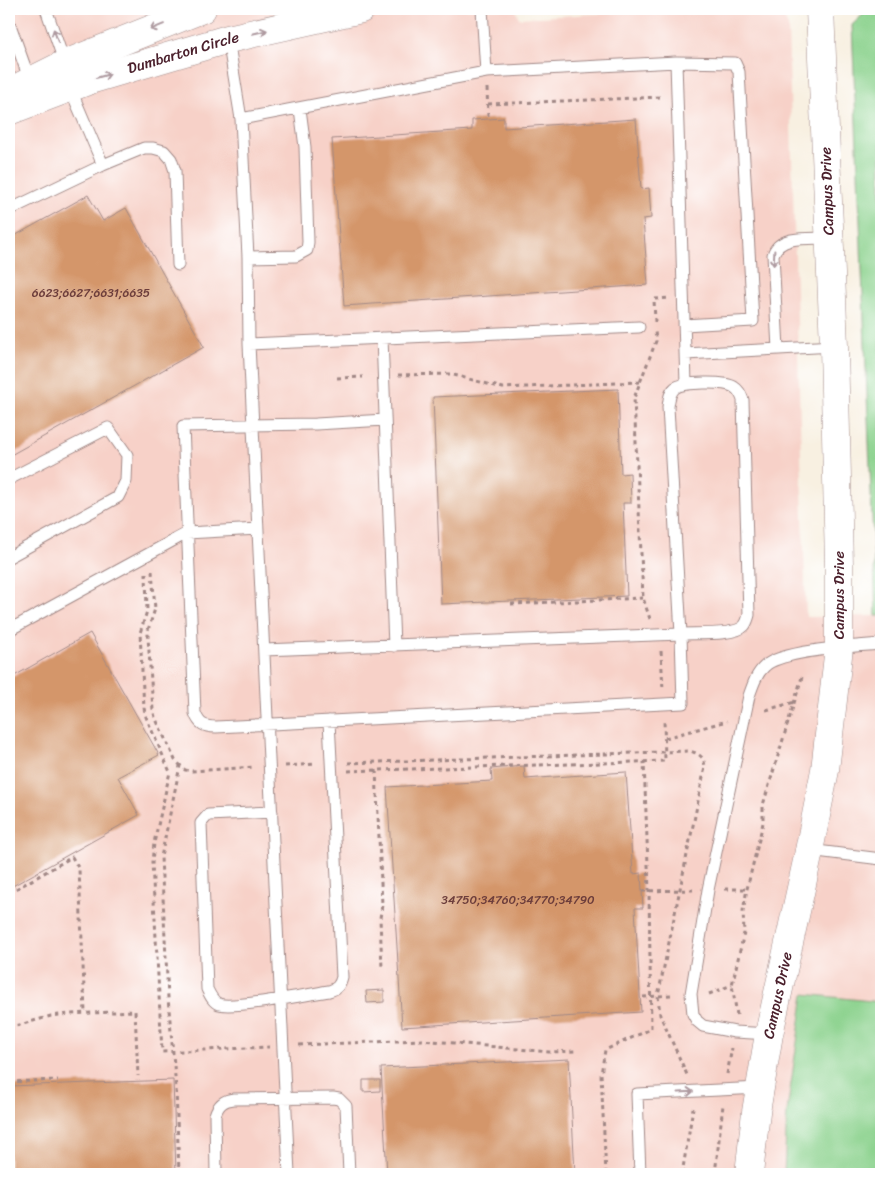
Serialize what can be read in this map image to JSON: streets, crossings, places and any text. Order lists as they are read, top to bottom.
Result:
{
  "streets": {
    "street": ["Dumbarton Circle", "Campus Drive"]
  },
  "house_numbers": ["6623;6627;6631;6635", "34750;34760;34770;34790"]
}
